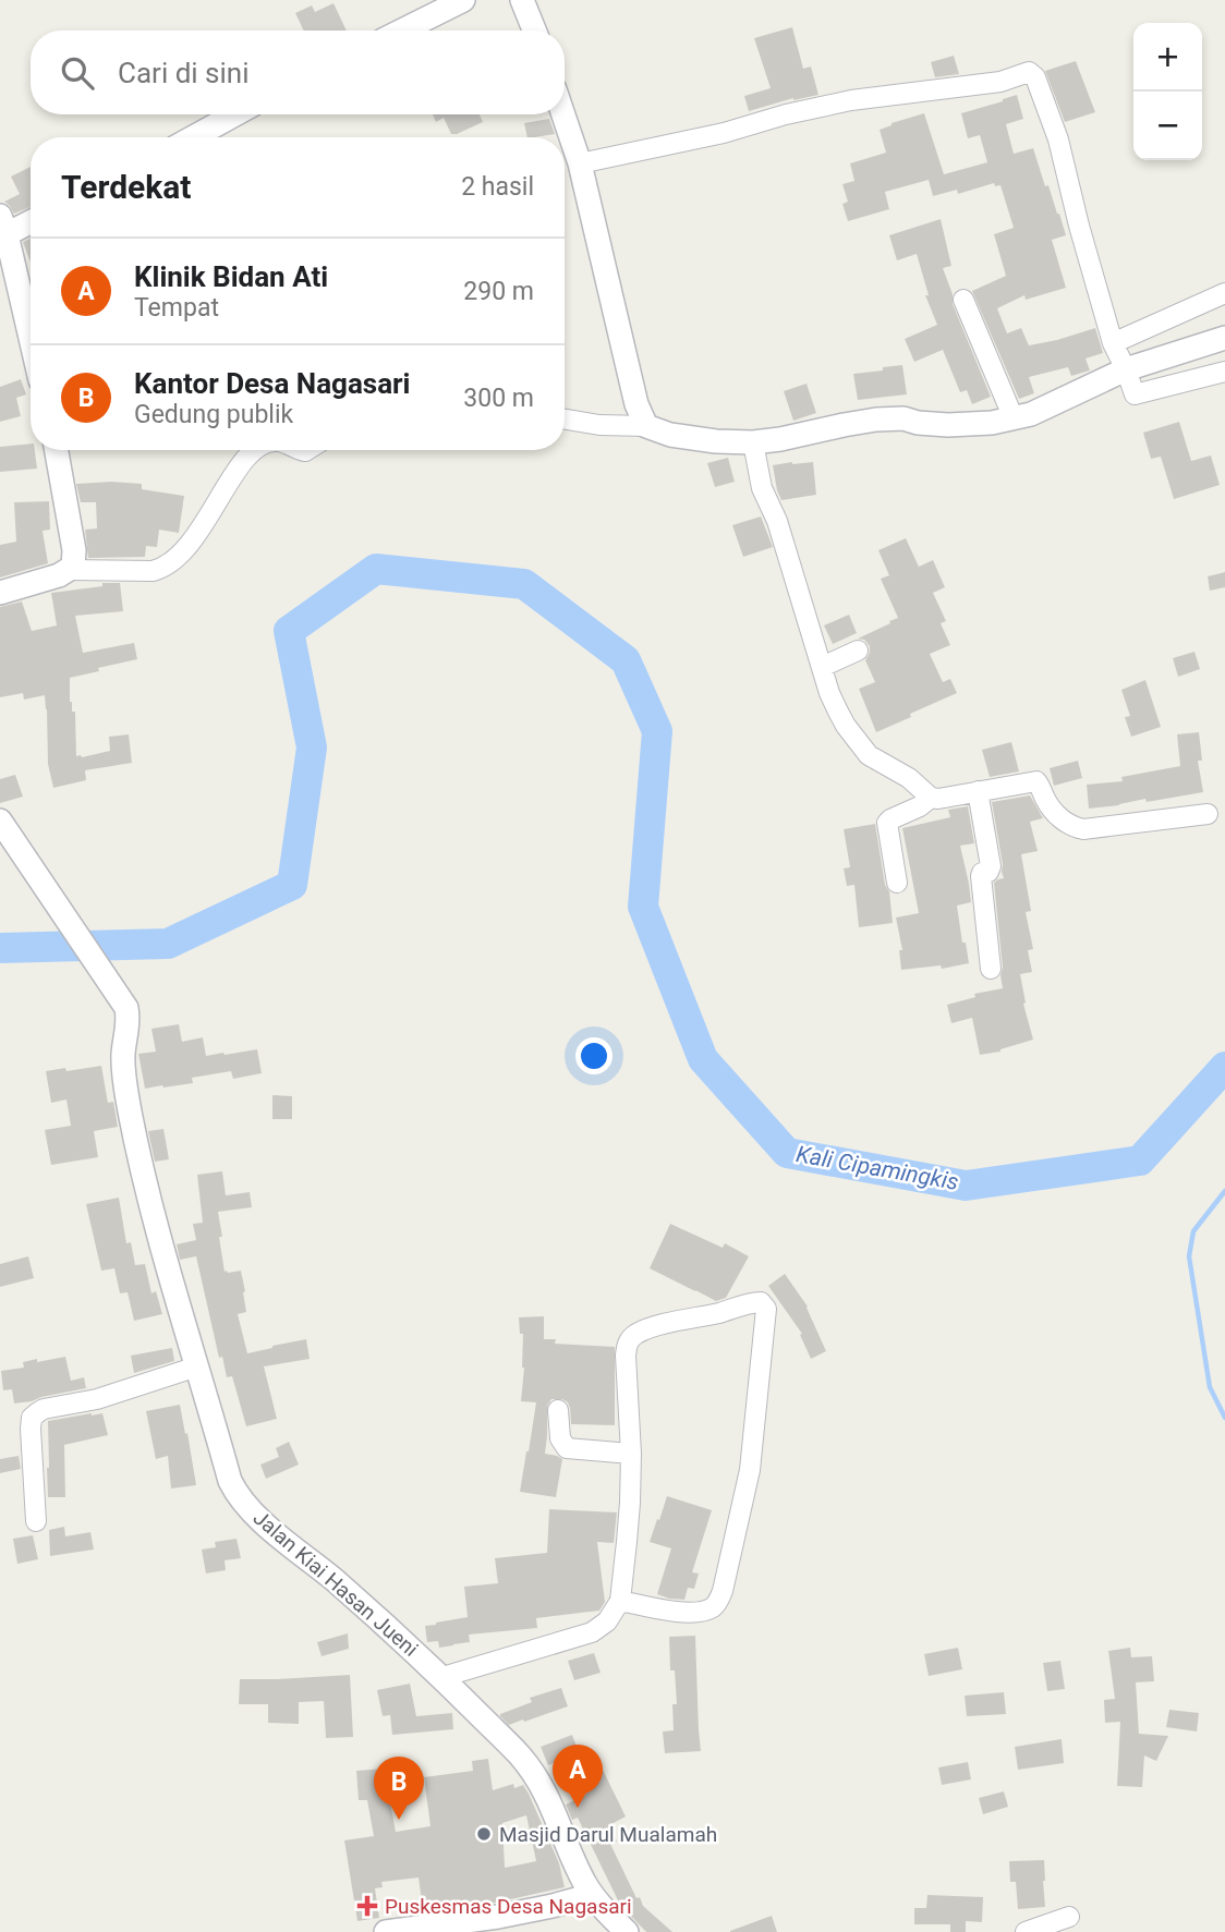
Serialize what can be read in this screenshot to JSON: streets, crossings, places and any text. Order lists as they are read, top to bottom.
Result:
{
  "streets": {
    "street": ["Jalan Kiai Hasan Jueni"]
  },
  "water": ["Kali Cipamingkis"],
  "places": {
    "other": ["Masjid Darul Mualamah"],
    "health": ["Puskesmas Desa Nagasari"]
  },
  "page": {
    "map_buttons": ["+", "−"],
    "search": "Cari di sini",
    "heading": ["Terdekat", "2 hasil"],
    "list": [
      {
        "mark": "A",
        "name": "Klinik Bidan Ati",
        "note": "Tempat",
        "value": "290 m"
      },
      {
        "mark": "B",
        "name": "Kantor Desa Nagasari",
        "note": "Gedung publik",
        "value": "300 m"
      }
    ],
    "pins": ["A", "B"]
  }
}
